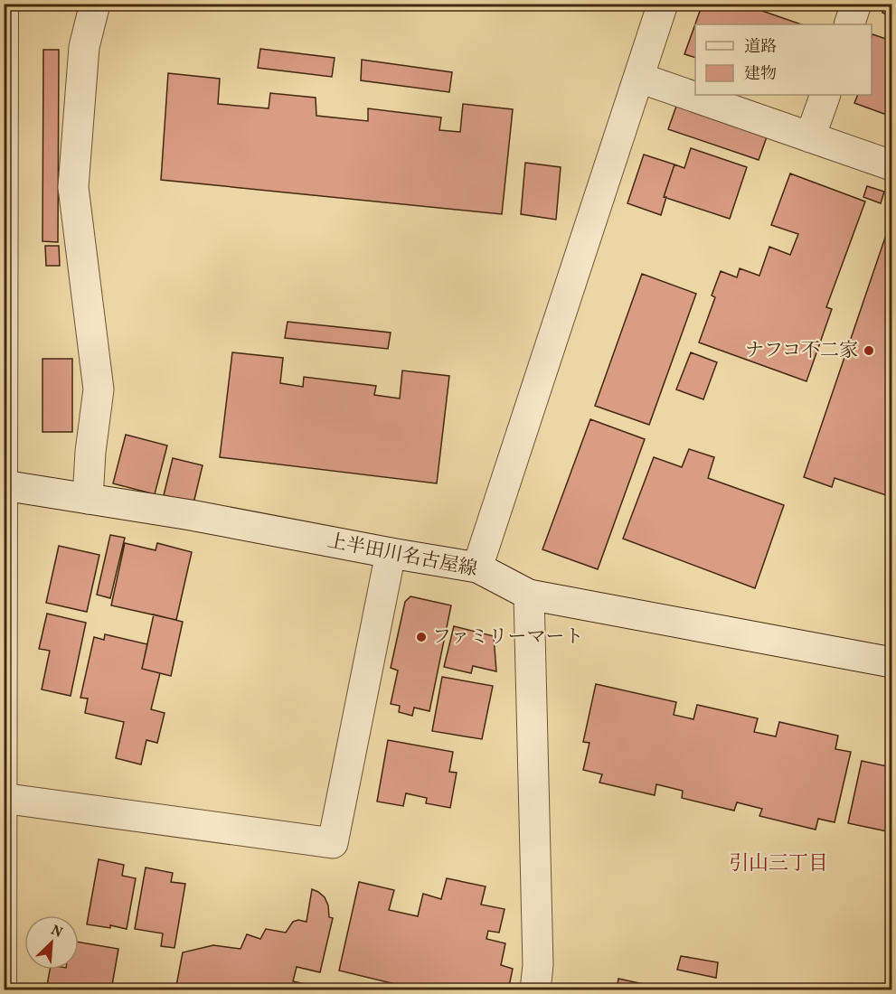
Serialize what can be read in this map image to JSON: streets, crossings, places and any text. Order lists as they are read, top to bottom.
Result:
{
  "streets": {
    "street": ["上半田川名古屋線"]
  },
  "districts": ["引山三丁目"],
  "places": ["ナフコ不二家", "ファミリーマート"],
  "legend": ["道路", "建物"],
  "north": "top right"
}
